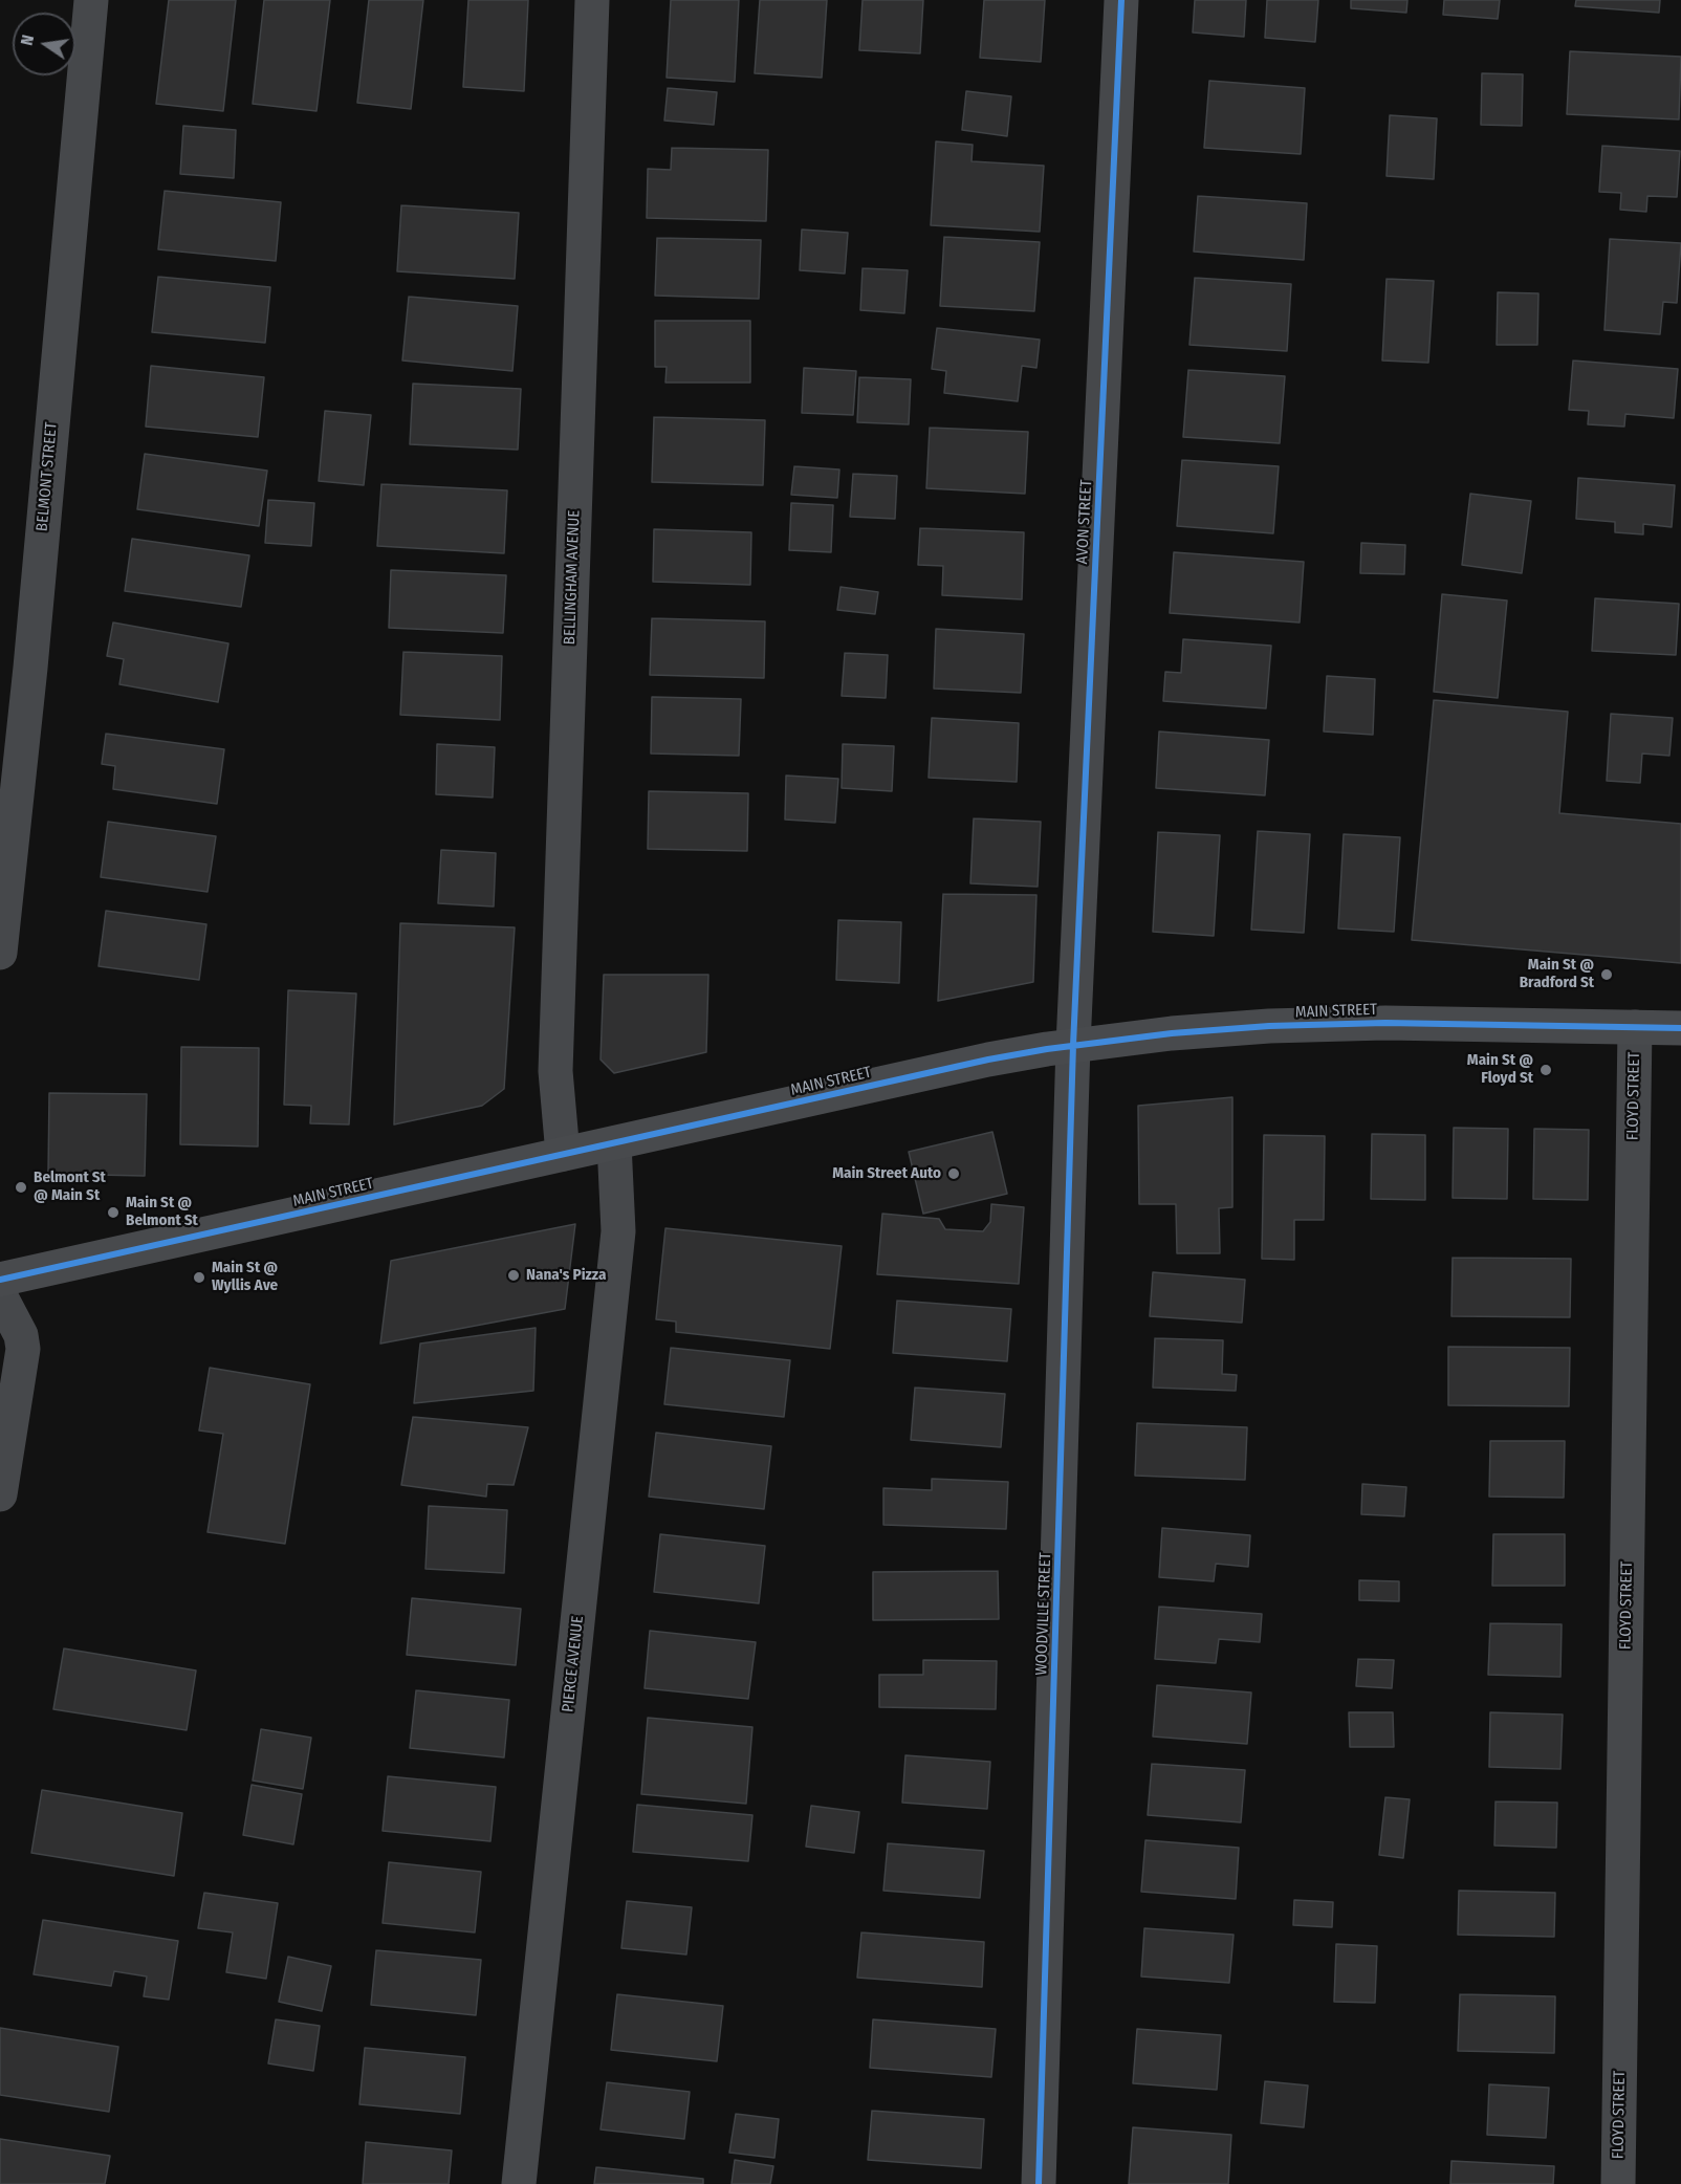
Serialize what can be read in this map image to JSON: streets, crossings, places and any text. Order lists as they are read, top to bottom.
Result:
{
  "streets": {
    "main road": ["MAIN STREET"],
    "street": [
      "BELMONT STREET",
      "AVON STREET",
      "BELLINGHAM AVENUE",
      "FLOYD STREET",
      "WOODVILLE STREET",
      "PIERCE AVENUE"
    ]
  },
  "crossings": [
    ["AVON STREET", "MAIN STREET"],
    ["AVON STREET", "WOODVILLE STREET"],
    ["BELLINGHAM AVENUE", "MAIN STREET"],
    ["MAIN STREET", "FLOYD STREET"],
    ["MAIN STREET", "WOODVILLE STREET"],
    ["MAIN STREET", "PIERCE AVENUE"]
  ],
  "places": [
    "Main St @ Bradford St",
    "Main St @ Floyd St",
    "Main Street Auto",
    "Belmont St @ Main St",
    "Main St @ Belmont St",
    "Nana's Pizza",
    "Main St @ Wyllis Ave"
  ],
  "north": "left"
}
